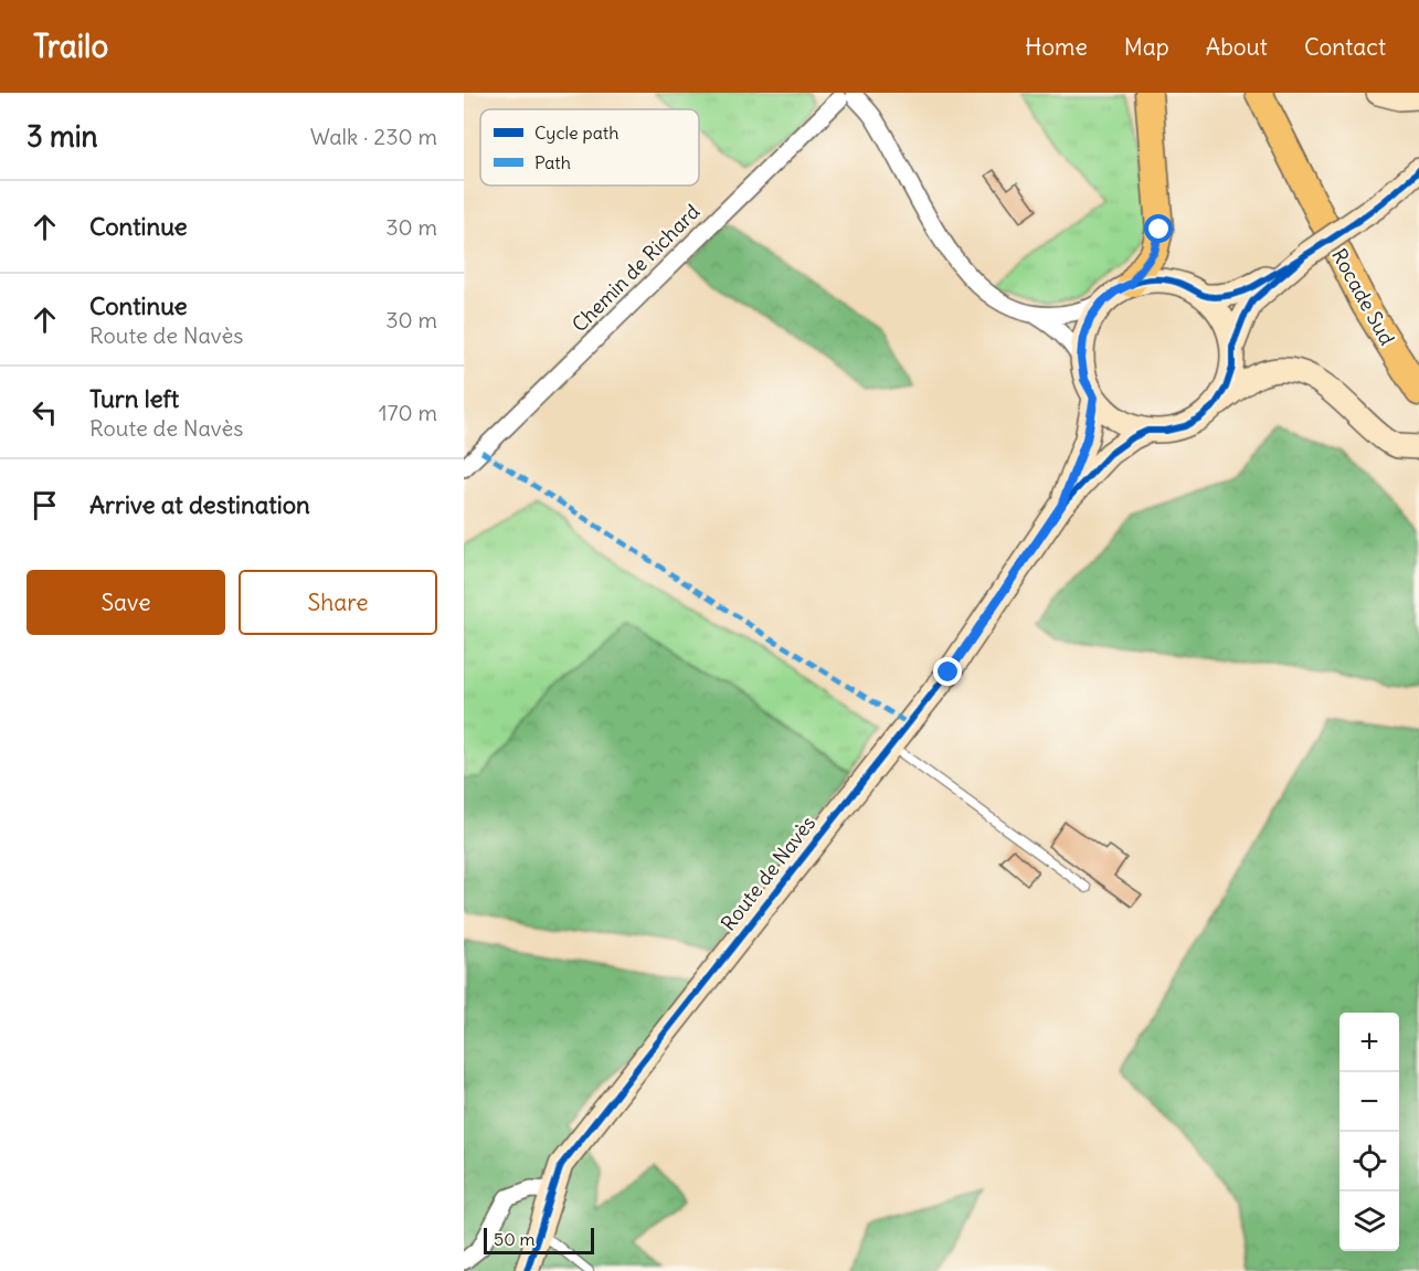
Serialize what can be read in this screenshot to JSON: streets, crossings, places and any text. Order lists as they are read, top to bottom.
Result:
{
  "streets": {
    "main road": ["Rocade Sud", "Route de Navès"],
    "street": ["Chemin de Richard"]
  },
  "legend": ["Cycle path", "Path"],
  "scale_bar": "50 m",
  "page": {
    "header": "Trailo",
    "nav": [
      "Home",
      "Map",
      "About",
      "Contact"
    ],
    "heading": ["3 min", "Walk · 230 m"],
    "list": [
      ["Continue", "30 m"],
      ["Continue", "Route de Navès", "30 m"],
      ["Turn left", "Route de Navès", "170 m"],
      "Arrive at destination"
    ],
    "buttons": ["Save", "Share"],
    "map_buttons": ["+", "−"],
    "scale": "50 m"
  }
}
